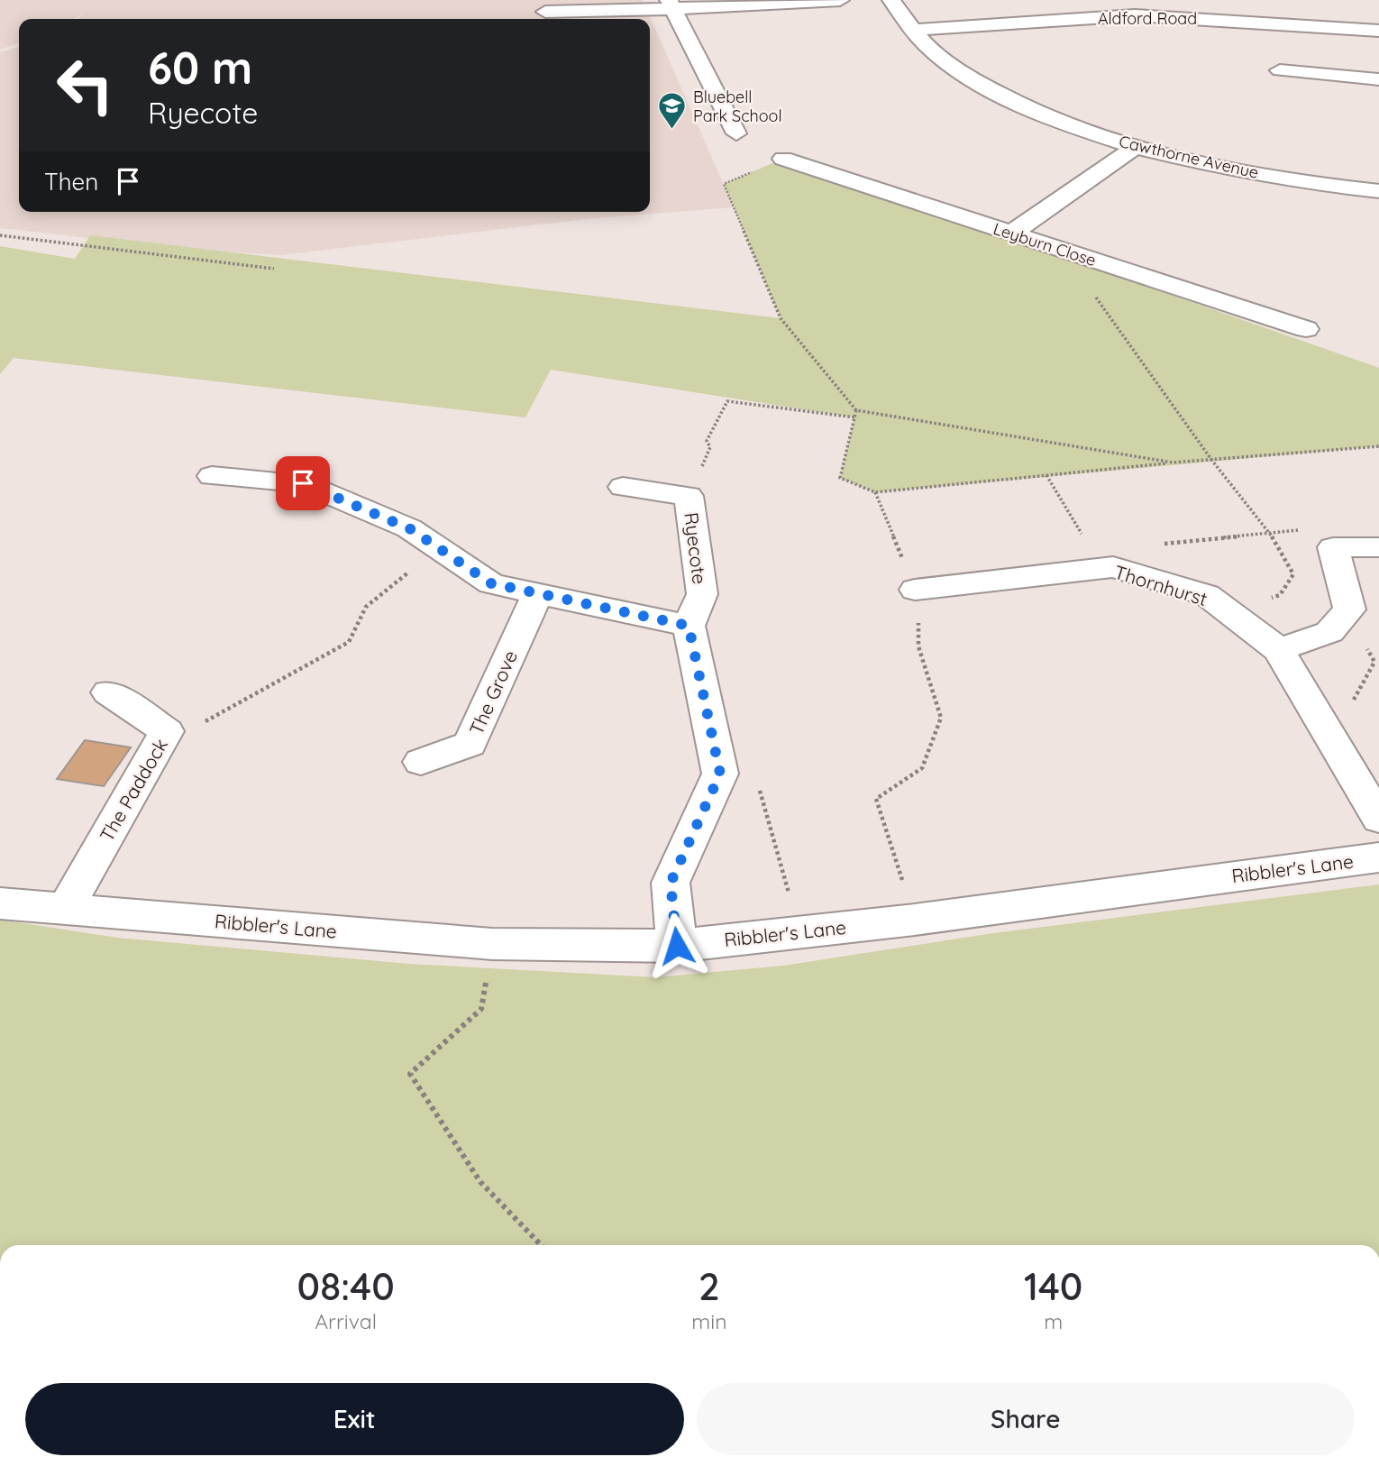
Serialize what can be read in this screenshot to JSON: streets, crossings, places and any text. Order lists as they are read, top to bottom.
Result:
{
  "streets": {
    "street": [
      "Aldford Road",
      "Cawthorne Avenue",
      "Leyburn Close",
      "Ryecote",
      "Thornhurst",
      "The Grove",
      "The Paddock",
      "Ribbler's Lane"
    ]
  },
  "crossings": [
    ["Aldford Road", "Cawthorne Avenue"],
    ["The Paddock", "Ribbler's Lane"]
  ],
  "places": {
    "school or university": ["Bluebell Park School"]
  },
  "page": {
    "turn": ["60 m", "Ryecote"],
    "then": "Then",
    "eta": [
      "08:40",
      "Arrival",
      "2",
      "min",
      "140",
      "m"
    ],
    "buttons": ["Exit", "Share"]
  }
}
